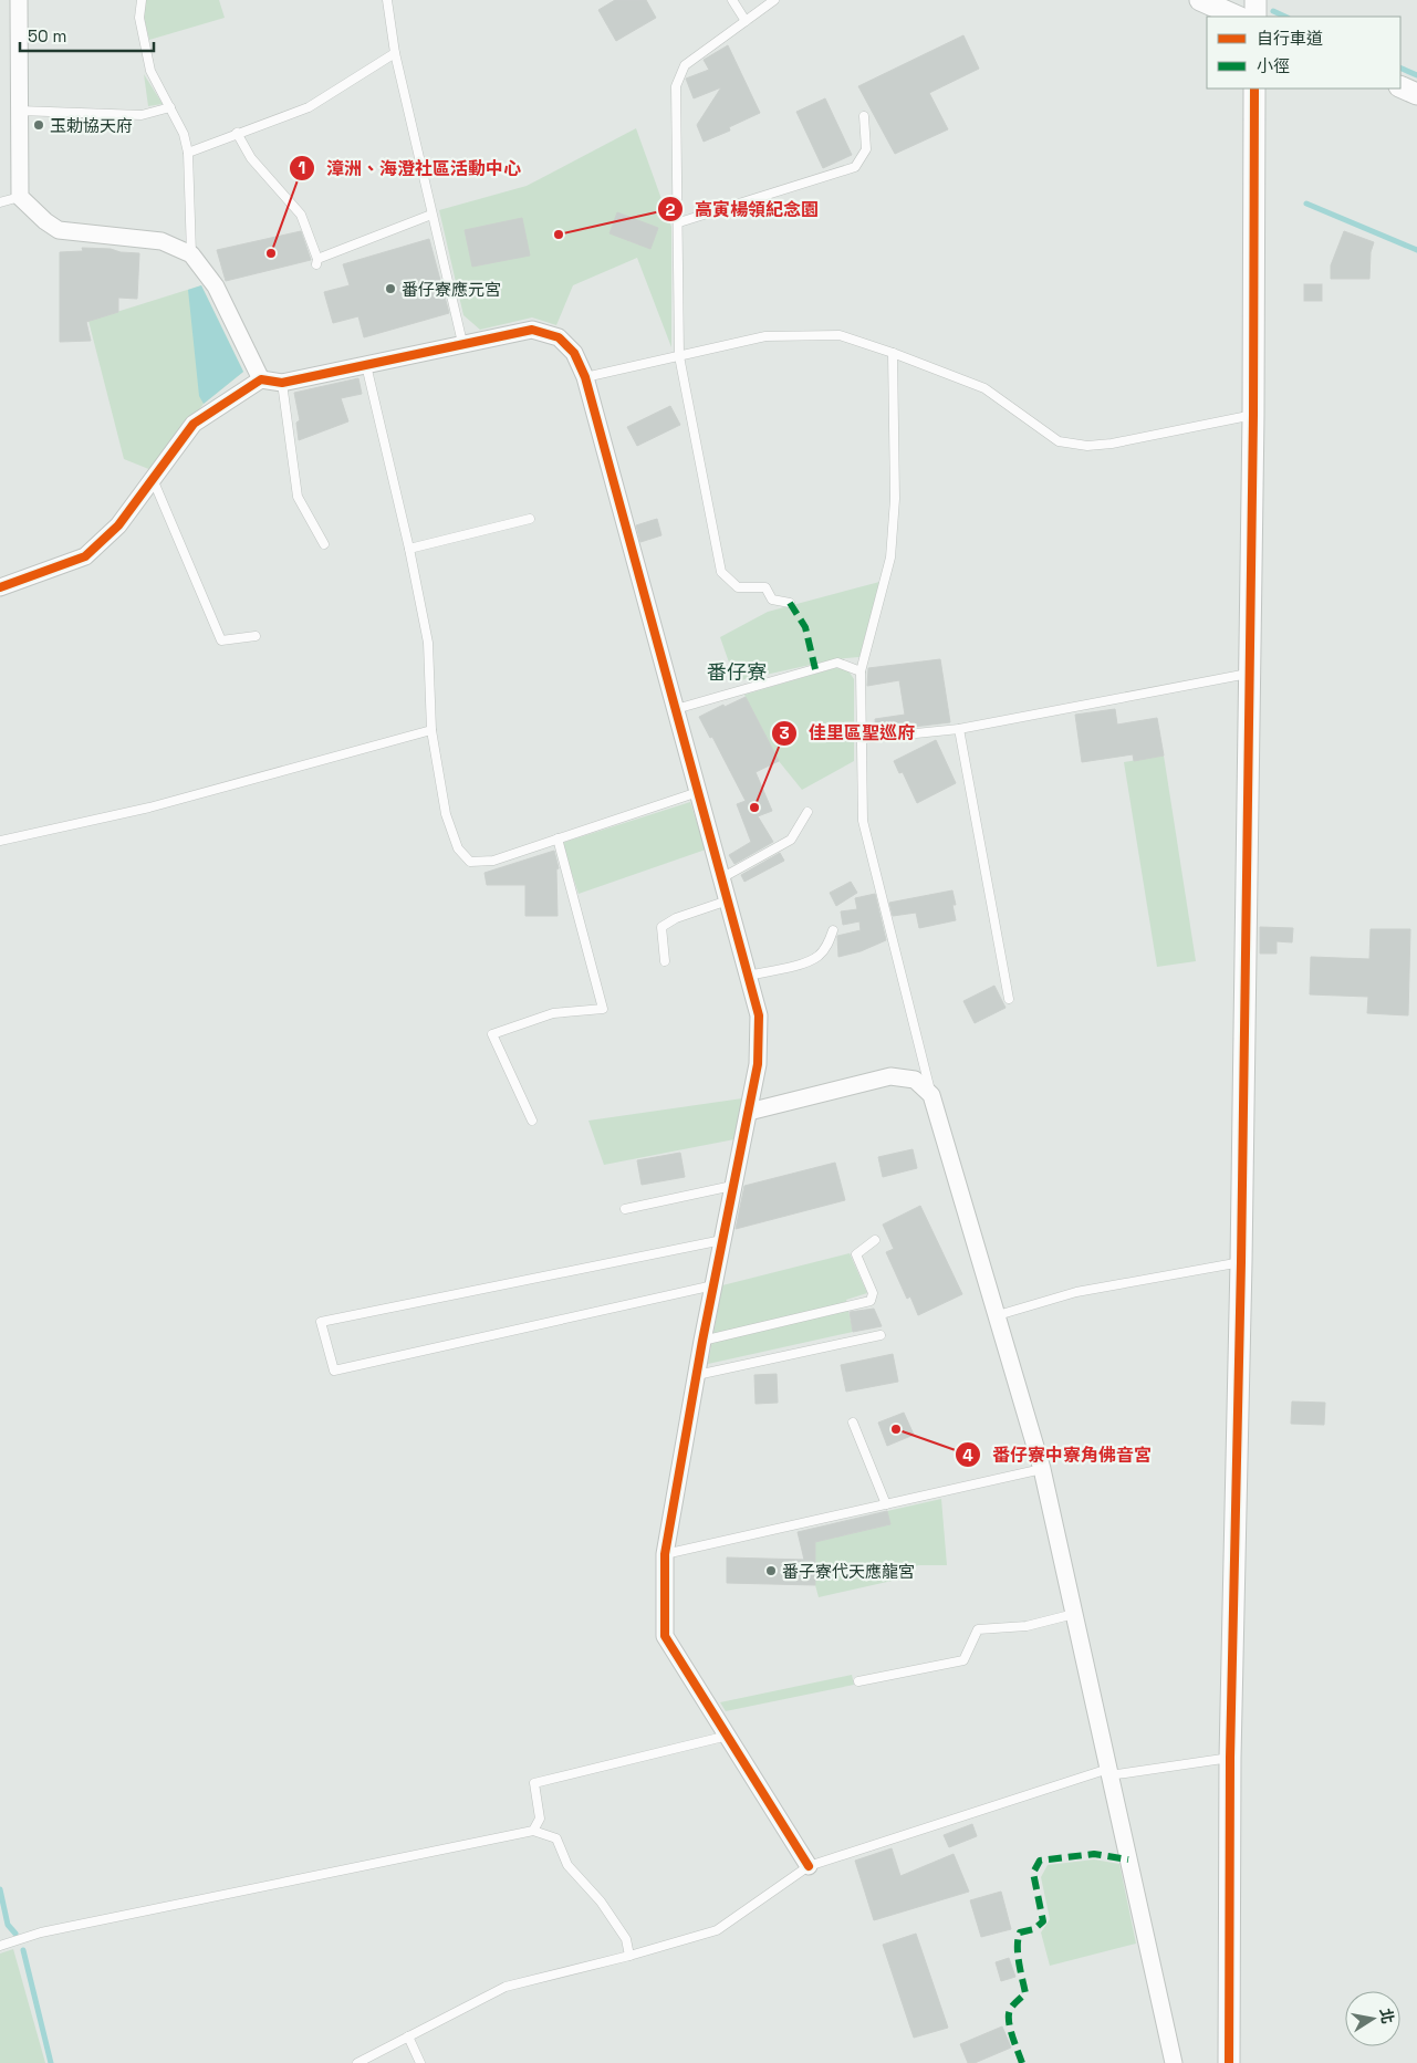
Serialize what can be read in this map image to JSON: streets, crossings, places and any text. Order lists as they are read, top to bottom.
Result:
{
  "districts": ["番仔寮"],
  "places": [
    "玉勅協天府",
    "高寅楊領紀念園",
    "漳洲、海澄社區活動中心",
    "番仔寮應元宮",
    "佳里區聖巡府",
    "番仔寮中寮角佛音宮",
    "番子寮代天應龍宮"
  ],
  "legend": ["自行車道", "小徑"],
  "scale_bar": "50 m",
  "north": "right"
}
